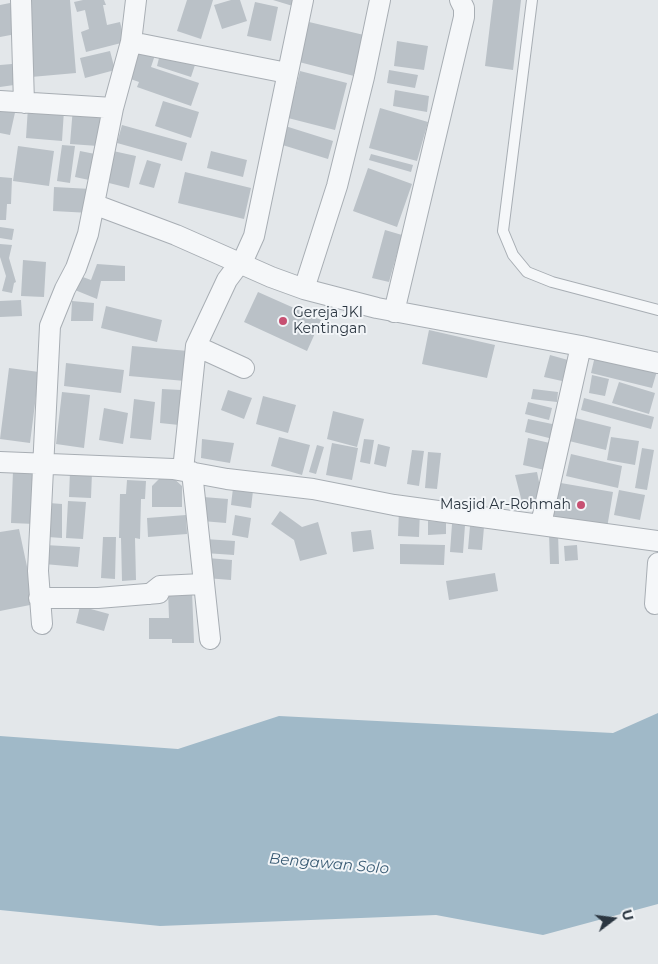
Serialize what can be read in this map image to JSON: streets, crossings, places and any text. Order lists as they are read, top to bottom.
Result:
{
  "water": ["Bengawan Solo"],
  "places": ["Gereja JKI Kentingan", "Masjid Ar-Rohmah"],
  "north": "right"
}
